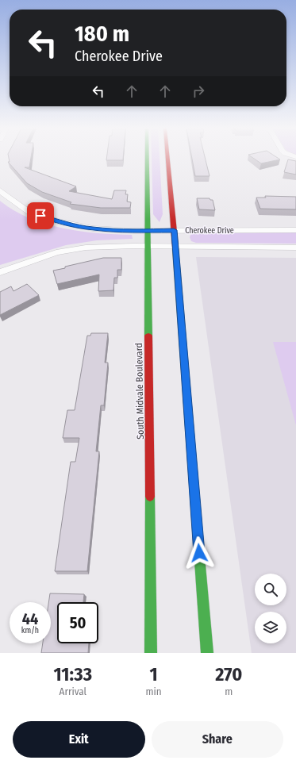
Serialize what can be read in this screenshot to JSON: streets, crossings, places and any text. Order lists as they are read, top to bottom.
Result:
{
  "streets": {
    "main road": ["South Midvale Boulevard"],
    "street": ["Cherokee Drive"]
  },
  "crossings": [
    ["Cherokee Drive", "South Midvale Boulevard"]
  ],
  "page": {
    "turn": ["180 m", "Cherokee Drive"],
    "speed": "44 km/h",
    "limit": "50",
    "eta": [
      "11:33",
      "Arrival",
      "1",
      "min",
      "270",
      "m"
    ],
    "buttons": ["Exit", "Share"]
  }
}
